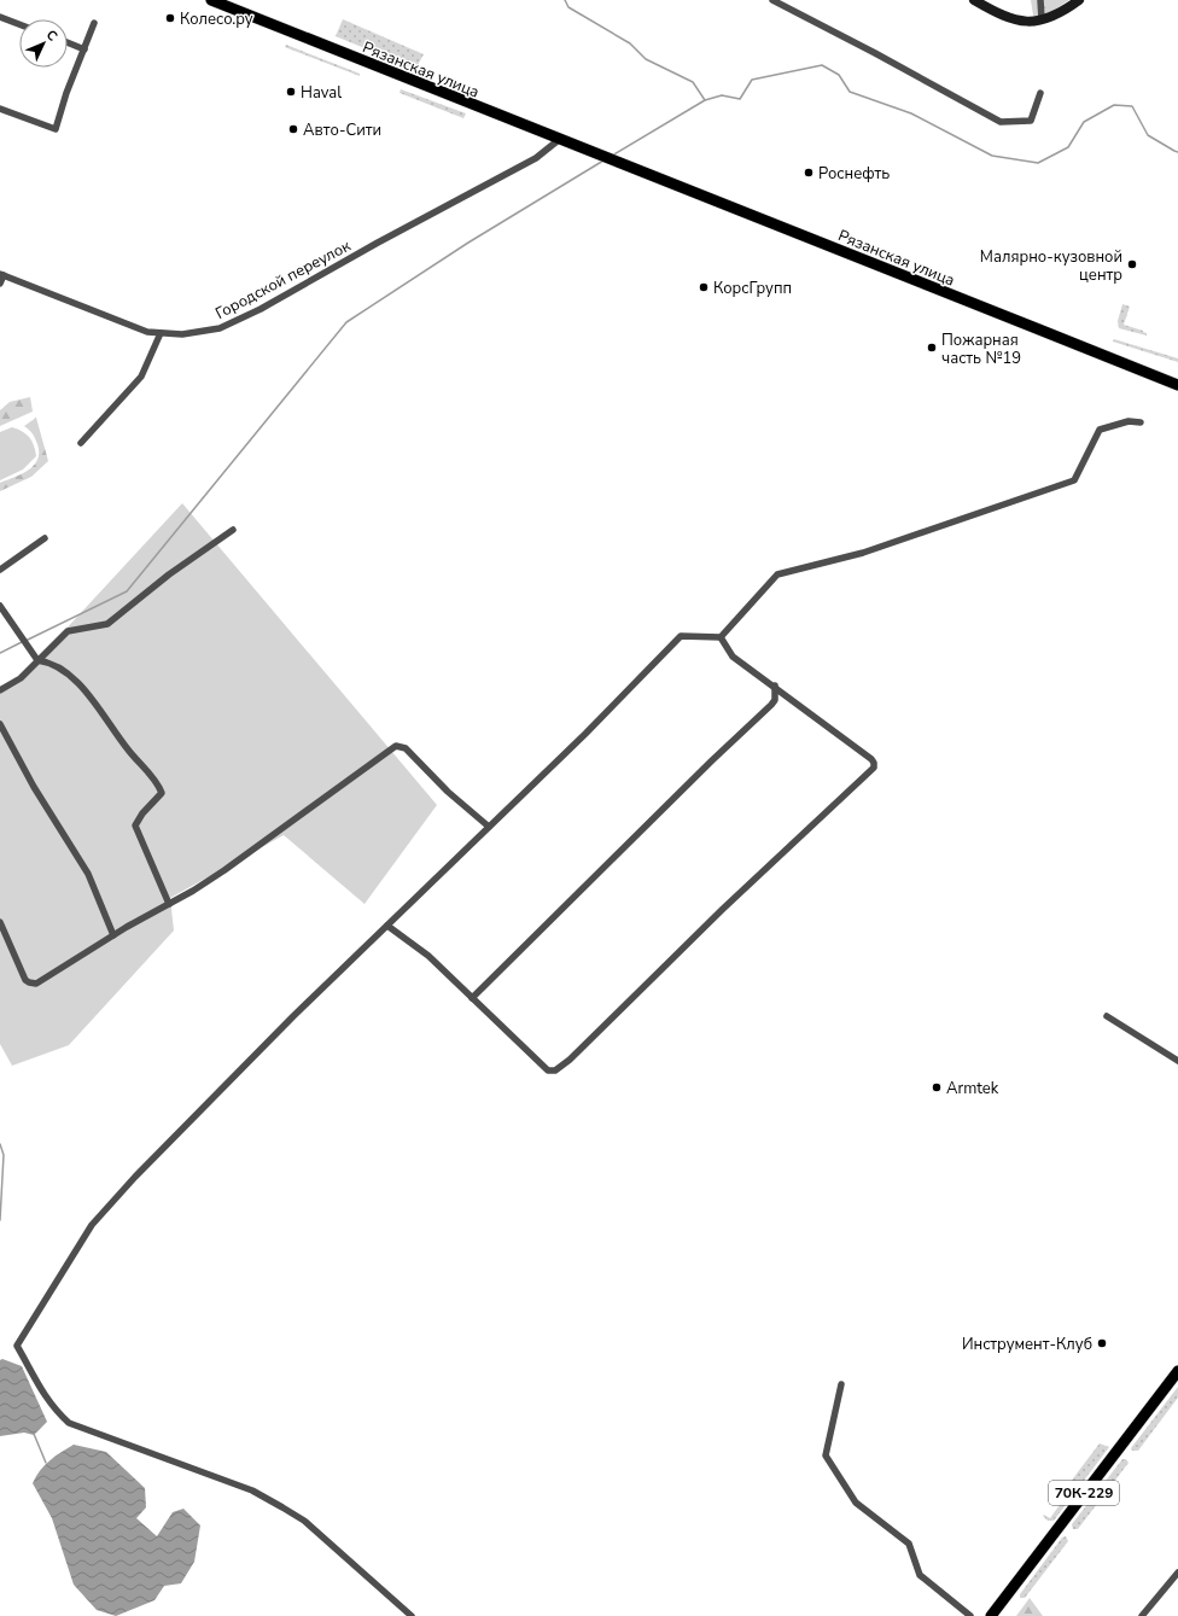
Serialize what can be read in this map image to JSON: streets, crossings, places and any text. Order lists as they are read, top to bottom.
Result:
{
  "streets": {
    "main road": ["Рязанская улица", "70К-229"],
    "street": ["Городской переулок"]
  },
  "crossings": [
    ["Рязанская улица", "Городской переулок"]
  ],
  "places": [
    "Колесо.ру",
    "Haval",
    "Авто-Сити",
    "Роснефть",
    "Малярно-кузовной центр",
    "КорсГрупп",
    "Пожарная часть №19",
    "Armtek",
    "Инструмент-Клуб"
  ],
  "north": "top right"
}
